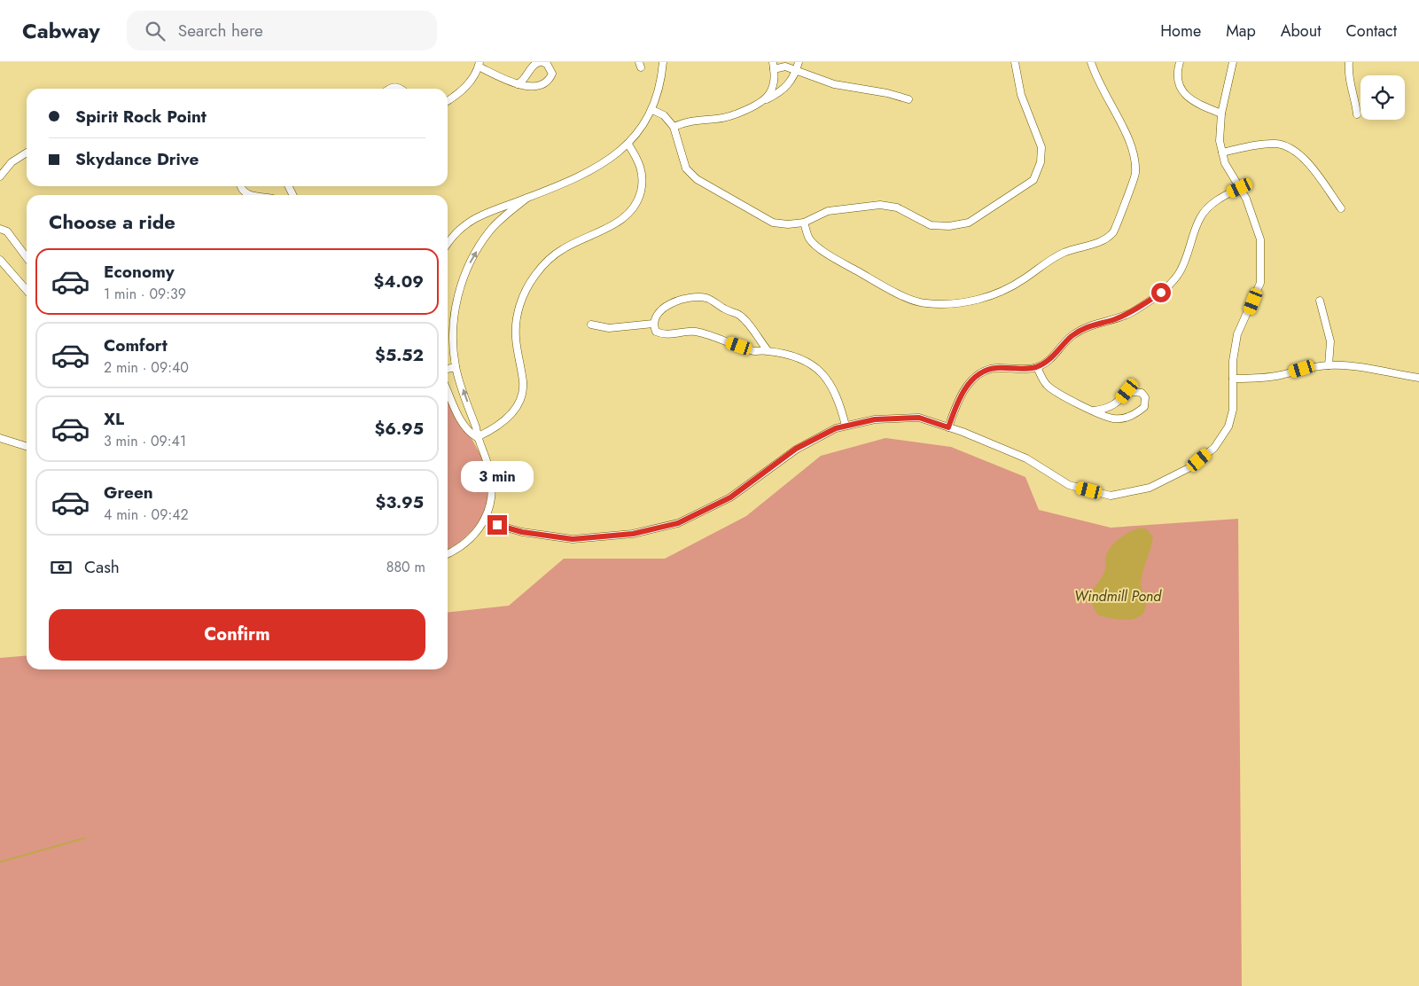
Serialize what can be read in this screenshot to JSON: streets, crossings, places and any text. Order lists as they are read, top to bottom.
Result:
{
  "water": ["Windmill Pond"],
  "page": {
    "header": "Cabway",
    "search": "Search here",
    "nav": [
      "Home",
      "Map",
      "About",
      "Contact"
    ],
    "banner": ["Spirit Rock Point", "Skydance Drive"],
    "heading": "Choose a ride",
    "list": [
      {
        "name": "Economy",
        "note": "1 min · 09:39",
        "value": "$4.09"
      },
      {
        "name": "Comfort",
        "note": "2 min · 09:40",
        "value": "$5.52"
      },
      {
        "name": "XL",
        "note": "3 min · 09:41",
        "value": "$6.95"
      },
      {
        "name": "Green",
        "note": "4 min · 09:42",
        "value": "$3.95"
      }
    ],
    "bubble": "3 min",
    "pay": ["Cash", "880 m"],
    "buttons": "Confirm"
  }
}
